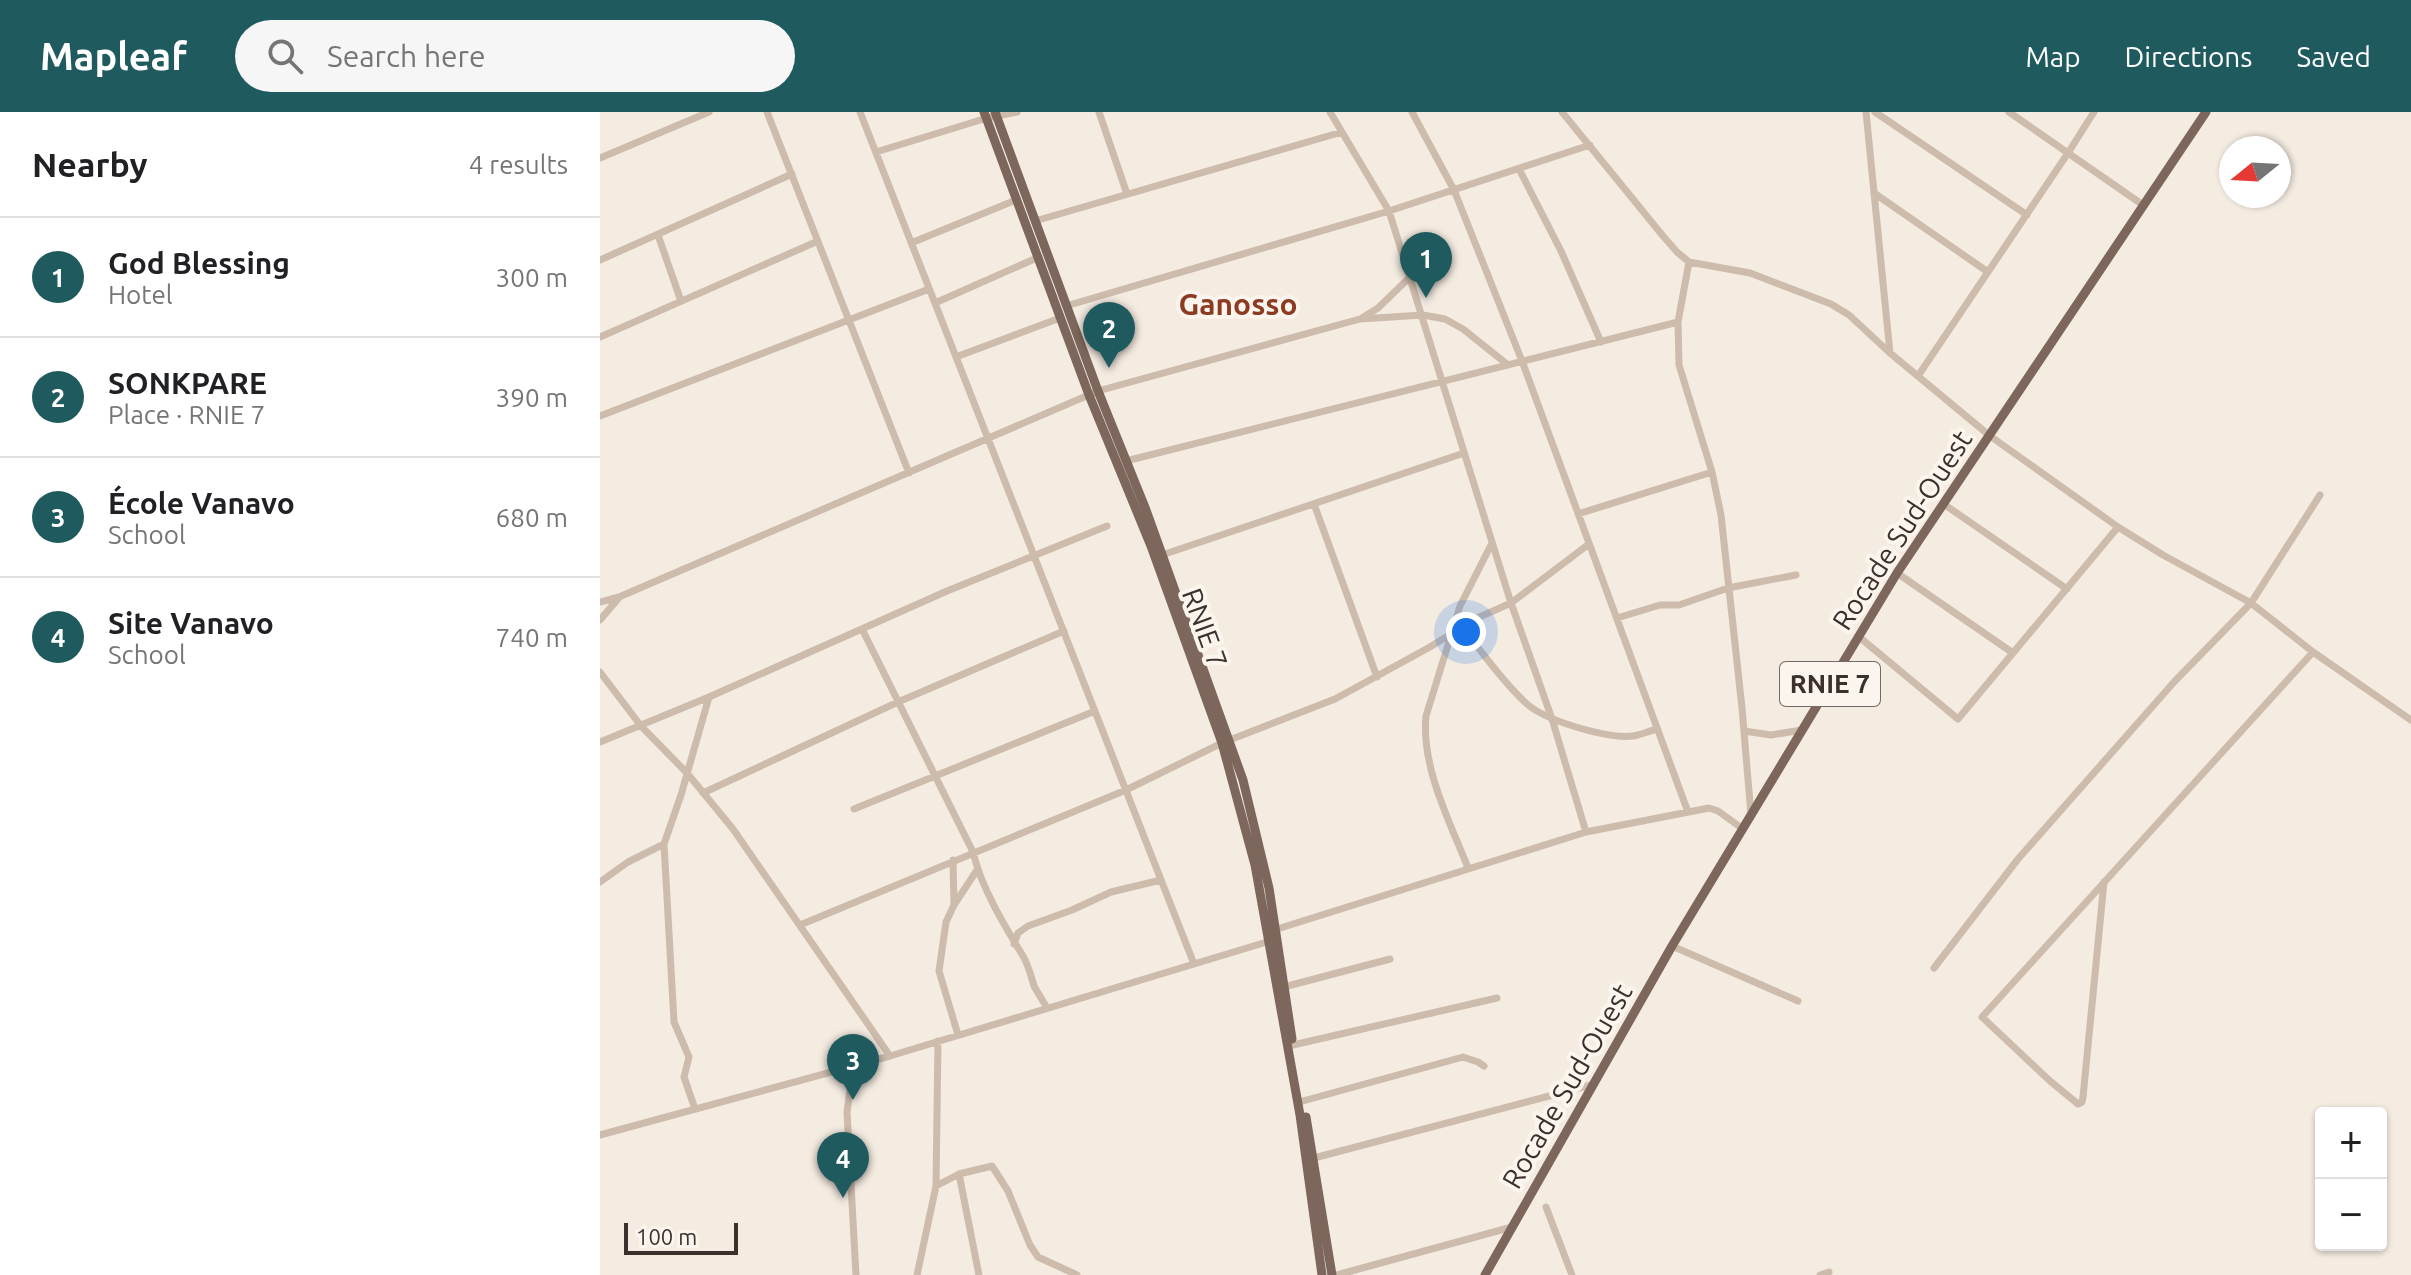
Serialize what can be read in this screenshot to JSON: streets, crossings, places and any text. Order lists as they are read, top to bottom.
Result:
{
  "streets": {
    "main road": ["Rocade Sud-Ouest", "RNIE 7"]
  },
  "districts": ["Ganosso"],
  "scale_bar": "100 m",
  "north": "left",
  "page": {
    "header": "Mapleaf",
    "search": "Search here",
    "nav": ["Map", "Directions", "Saved"],
    "heading": ["Nearby", "4 results"],
    "list": [
      {
        "mark": "1",
        "name": "God Blessing",
        "note": "Hotel",
        "value": "300 m"
      },
      {
        "mark": "2",
        "name": "SONKPARE",
        "note": "Place · RNIE 7",
        "value": "390 m"
      },
      {
        "mark": "3",
        "name": "École Vanavo",
        "note": "School",
        "value": "680 m"
      },
      {
        "mark": "4",
        "name": "Site Vanavo",
        "note": "School",
        "value": "740 m"
      }
    ],
    "pins": [
      "1",
      "2",
      "3",
      "4"
    ],
    "map_buttons": ["+", "−"],
    "scale": "100 m"
  }
}
